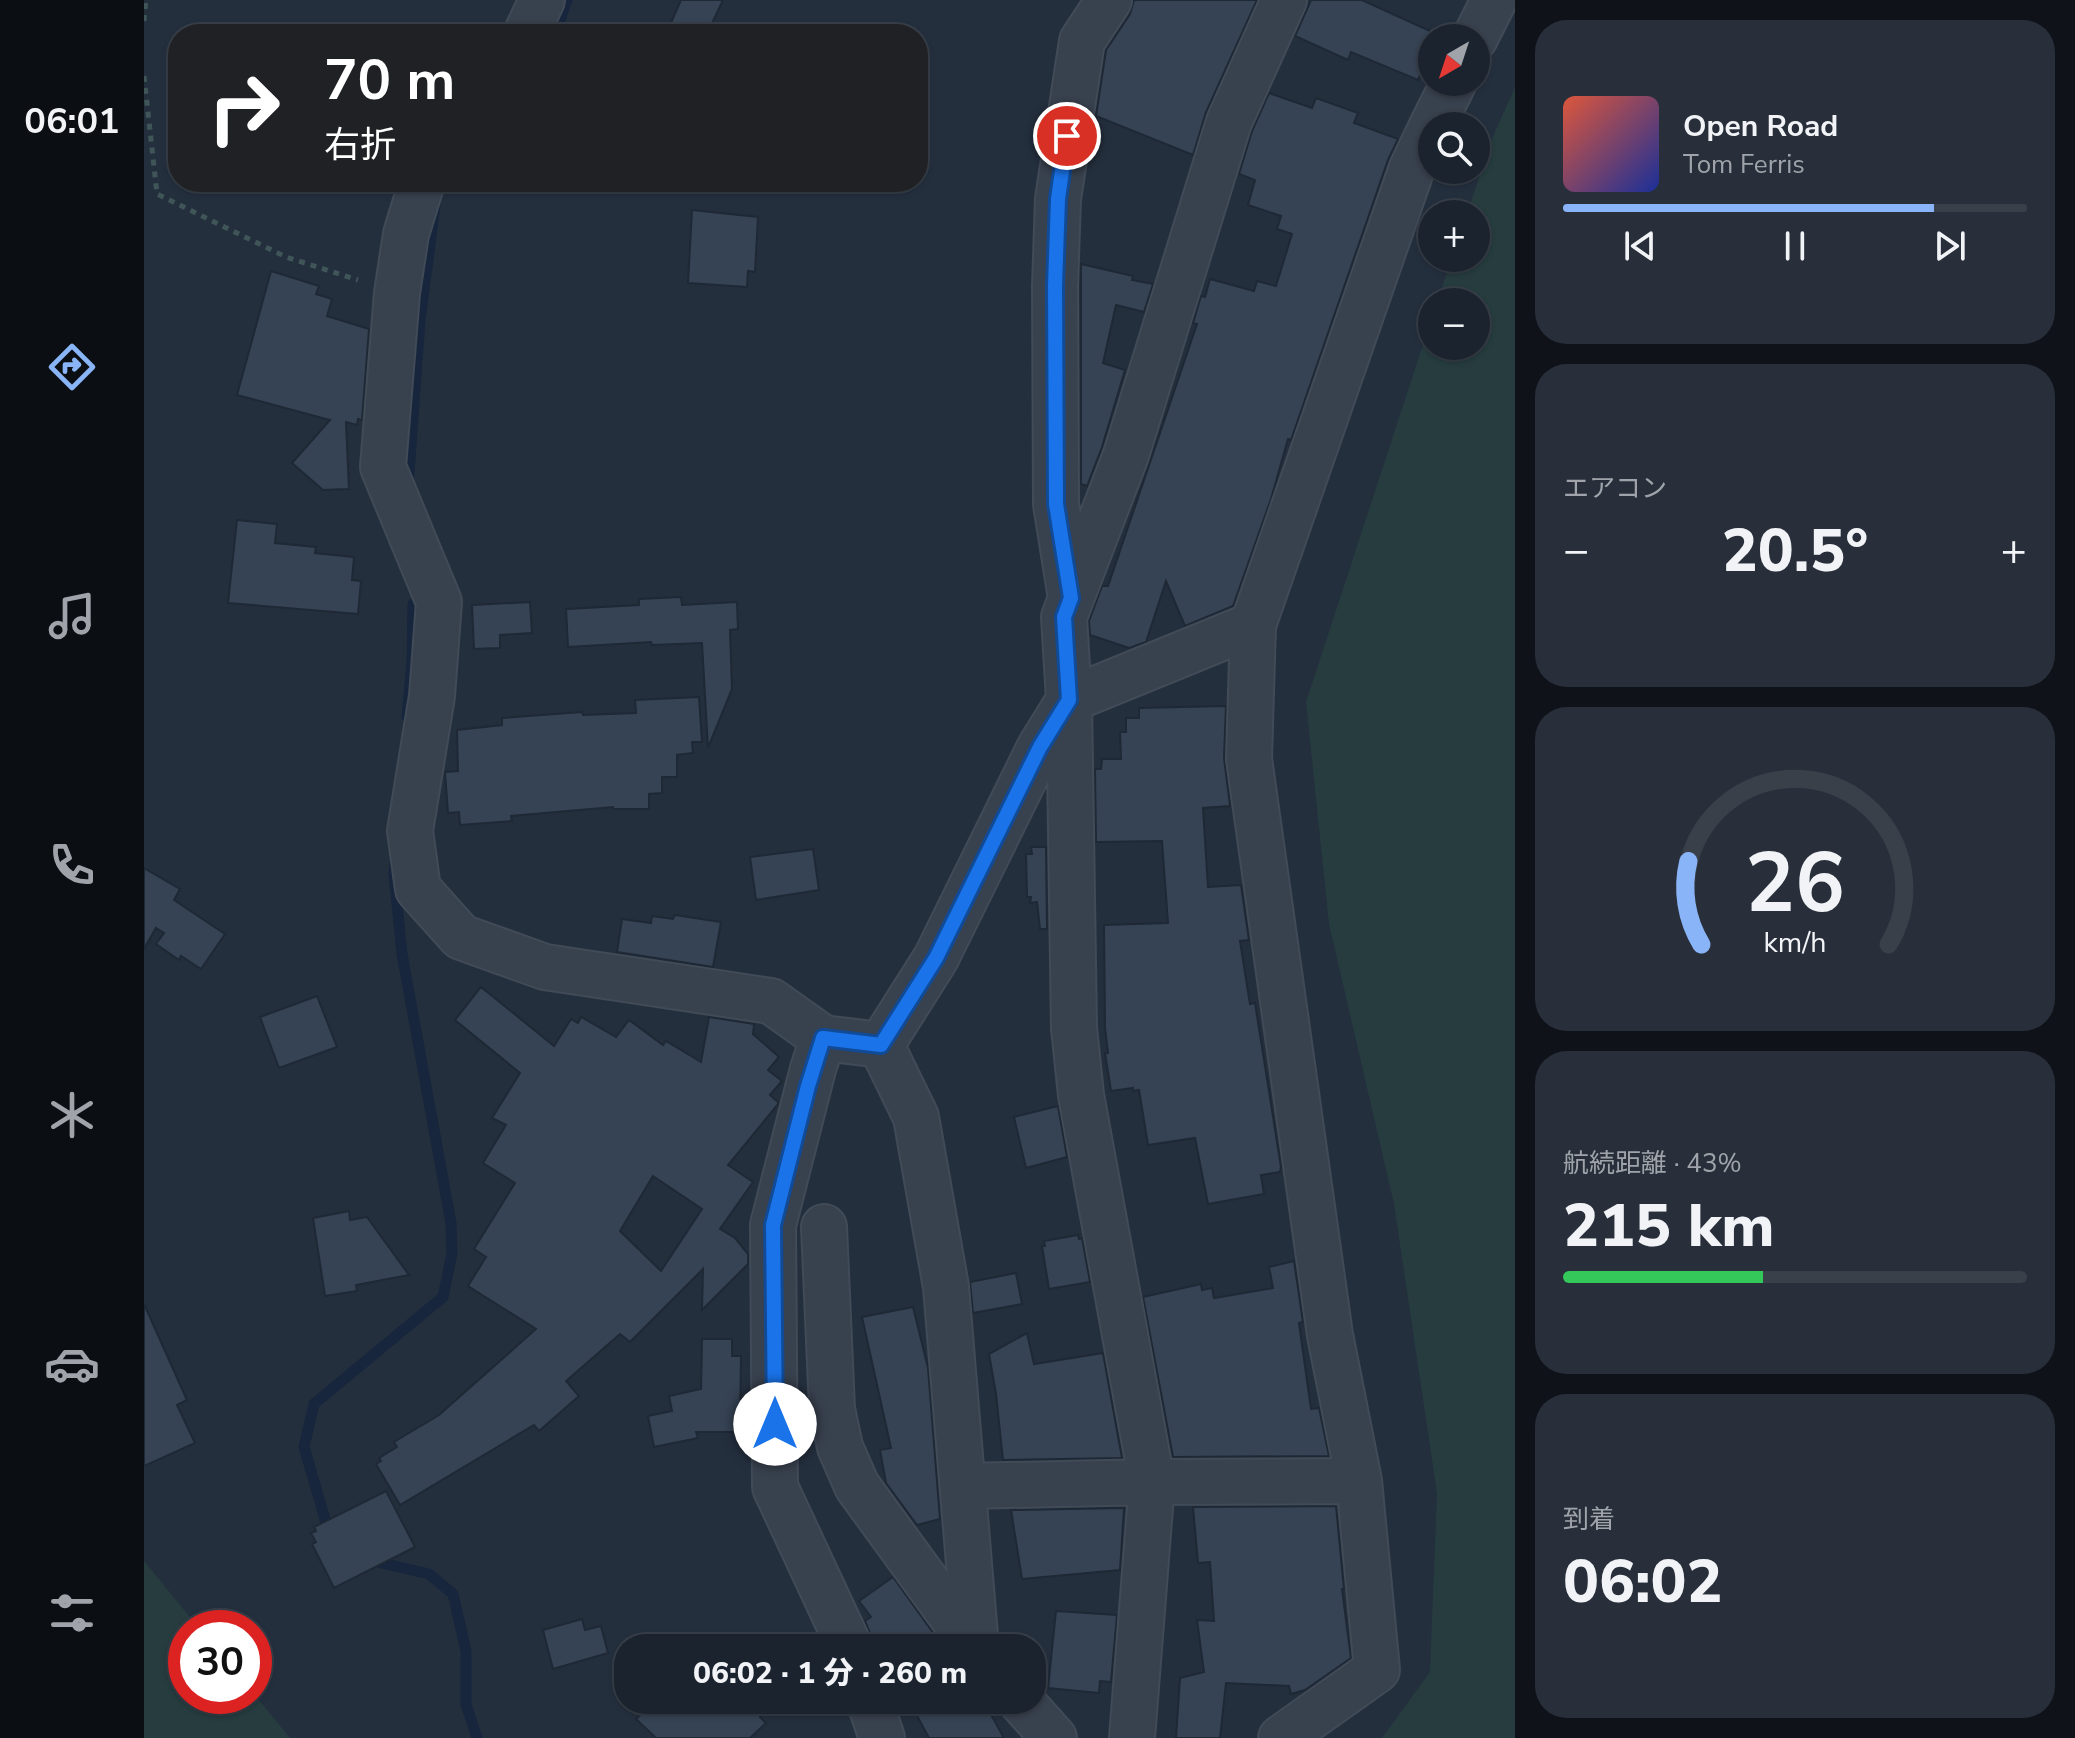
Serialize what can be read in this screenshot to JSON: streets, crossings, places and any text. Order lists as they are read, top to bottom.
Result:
{
  "north": "bottom left",
  "page": {
    "tabs": "06:01",
    "map_buttons": ["+", "−"],
    "turn": ["70 m", "右折"],
    "song": ["Open Road", "Tom Ferris"],
    "tile": [
      "エアコン",
      ["航続距離 · 43%", "215 km"],
      ["到着", "06:02"]
    ],
    "heat": ["−", "20.5°", "+"],
    "limit": "30",
    "trip": "06:02 · 1 分 · 260 m",
    "gauge": ["26", "km/h"]
  }
}
